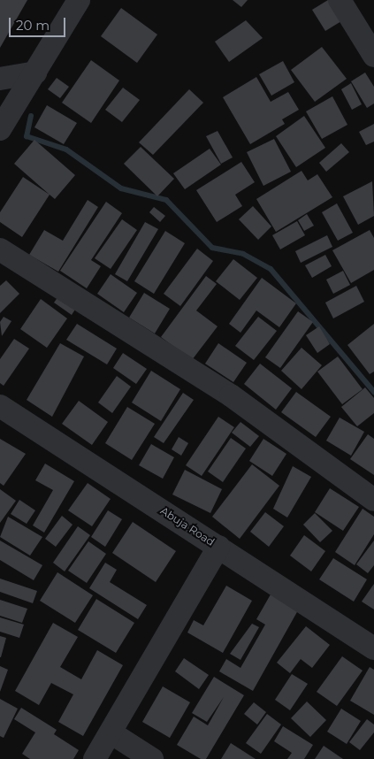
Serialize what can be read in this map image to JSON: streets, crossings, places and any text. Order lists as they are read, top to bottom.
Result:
{
  "streets": {
    "street": ["Abuja Road"]
  },
  "scale_bar": "20 m"
}
